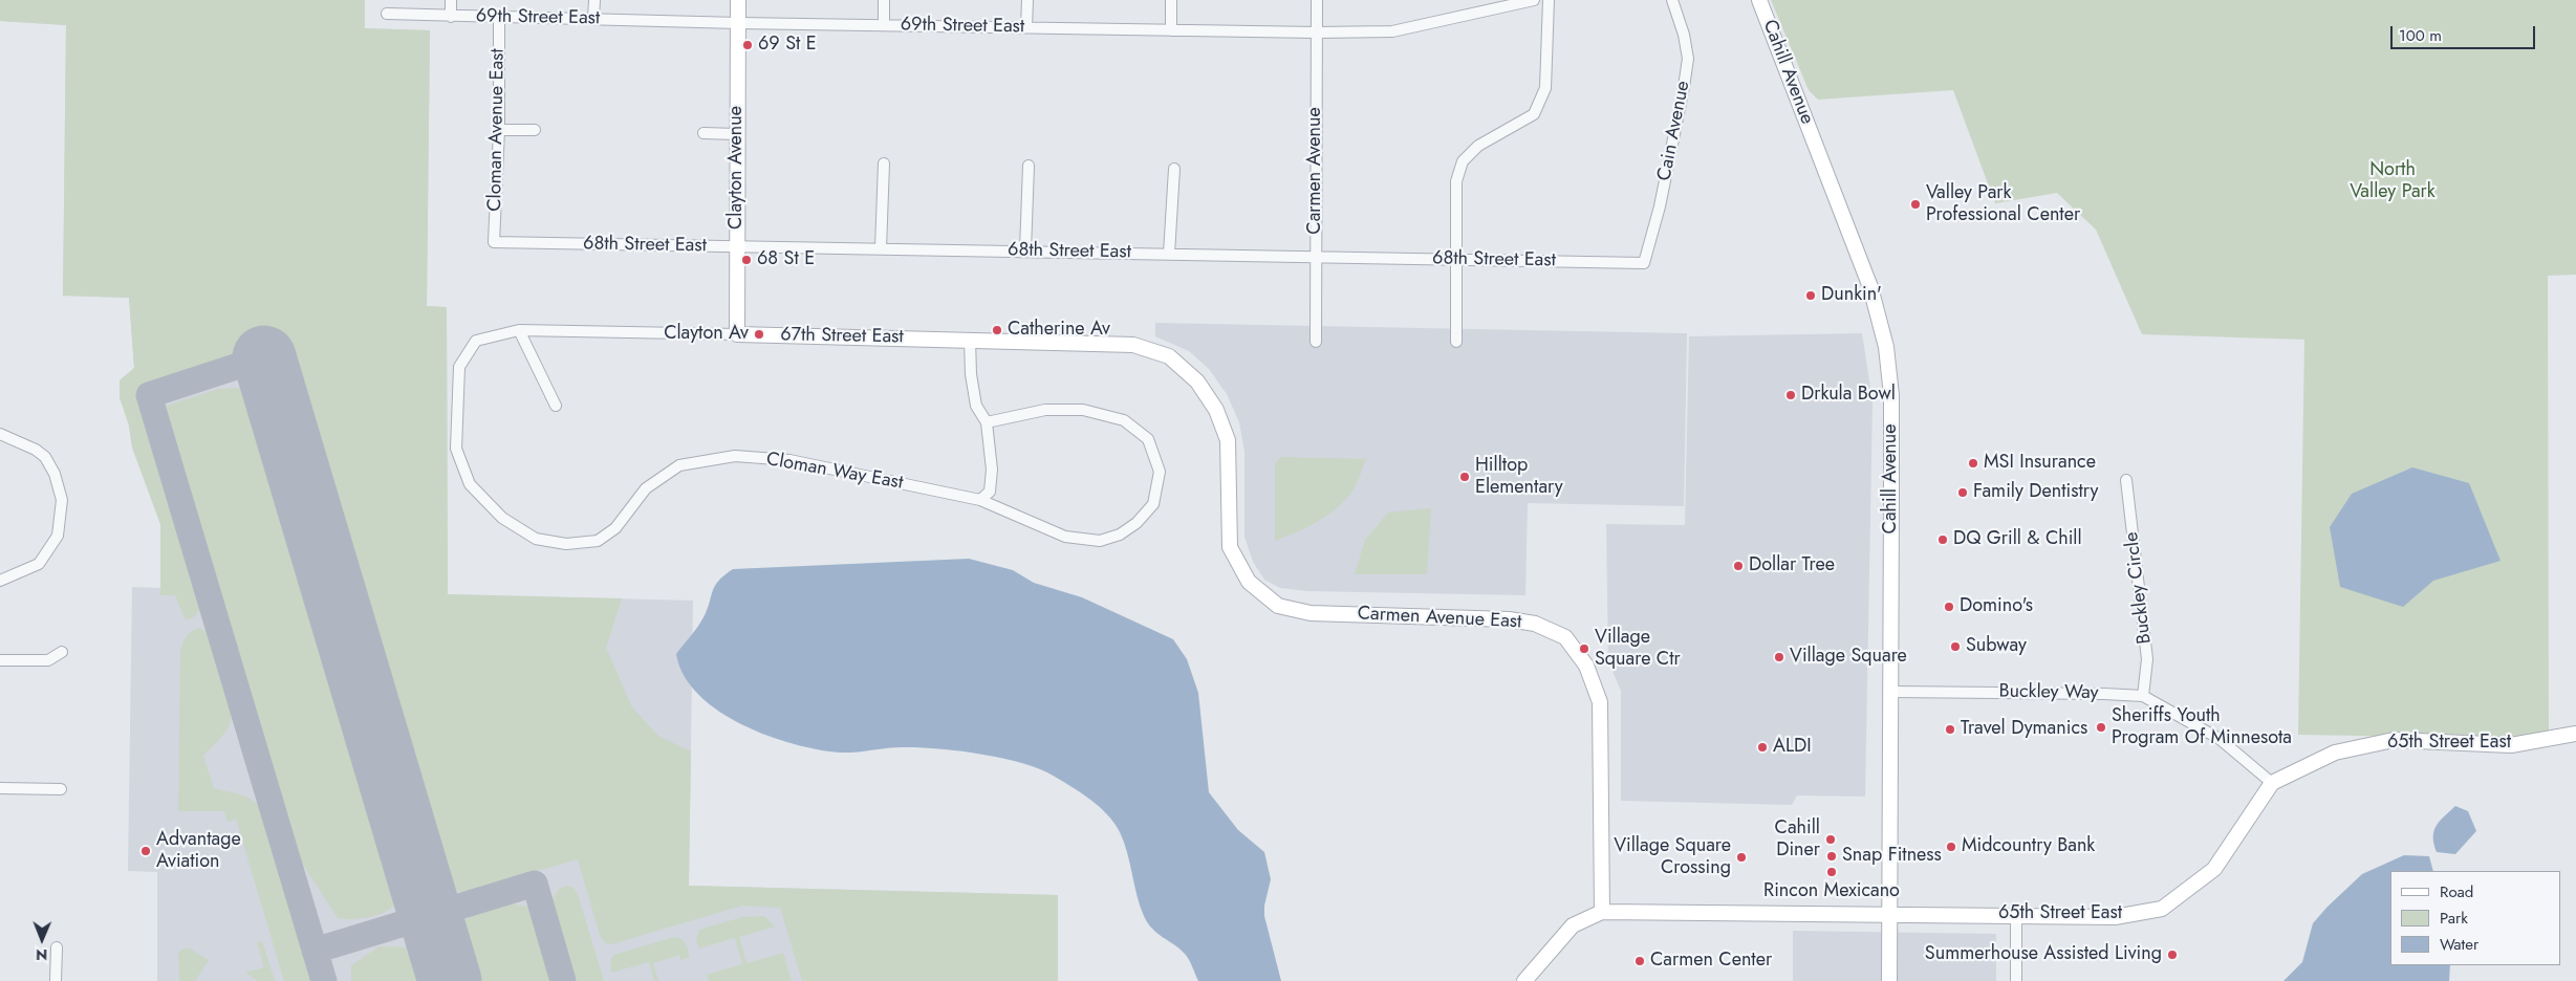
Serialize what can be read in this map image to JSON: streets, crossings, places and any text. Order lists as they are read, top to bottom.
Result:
{
  "streets": {
    "street": [
      "69th Street East",
      "Cahill Avenue",
      "Cloman Avenue East",
      "Cain Avenue",
      "Clayton Avenue",
      "Carmen Avenue",
      "68th Street East",
      "67th Street East",
      "Cloman Way East",
      "Buckley Circle",
      "Carmen Avenue East",
      "Buckley Way",
      "65th Street East"
    ]
  },
  "crossings": [
    ["69th Street East", "Cloman Avenue East"],
    ["69th Street East", "Clayton Avenue"],
    ["69th Street East", "Carmen Avenue"],
    ["Cahill Avenue", "Buckley Way"],
    ["Cahill Avenue", "65th Street East"],
    ["Cloman Avenue East", "68th Street East"],
    ["Cain Avenue", "68th Street East"],
    ["Clayton Avenue", "68th Street East"],
    ["Clayton Avenue", "67th Street East"],
    ["Carmen Avenue", "68th Street East"],
    ["67th Street East", "Cloman Way East"],
    ["67th Street East", "Carmen Avenue East"],
    ["Buckley Circle", "Buckley Way"],
    ["Carmen Avenue East", "65th Street East"],
    ["Buckley Way", "65th Street East"]
  ],
  "parks": ["North Valley Park"],
  "places": [
    "69 St E",
    "Valley Park Professional Center",
    "68 St E",
    "Dunkin'",
    "Catherine Av",
    "Clayton Av",
    "Drkula Bowl",
    "MSI Insurance",
    "Hilltop Elementary",
    "Family Dentistry",
    "DQ Grill & Chill",
    "Dollar Tree",
    "Domino's",
    "Subway",
    "Village Square Ctr",
    "Village Square",
    "Sheriffs Youth Program Of Minnesota",
    "Travel Dymanics",
    "ALDI",
    "Cahill Diner",
    "Midcountry Bank",
    "Advantage Aviation",
    "Snap Fitness",
    "Village Square Crossing",
    "Rincon Mexicano",
    "Summerhouse Assisted Living",
    "Carmen Center"
  ],
  "legend": ["Road", "Park", "Water"],
  "scale_bar": "100 m",
  "north": "bottom"
}
